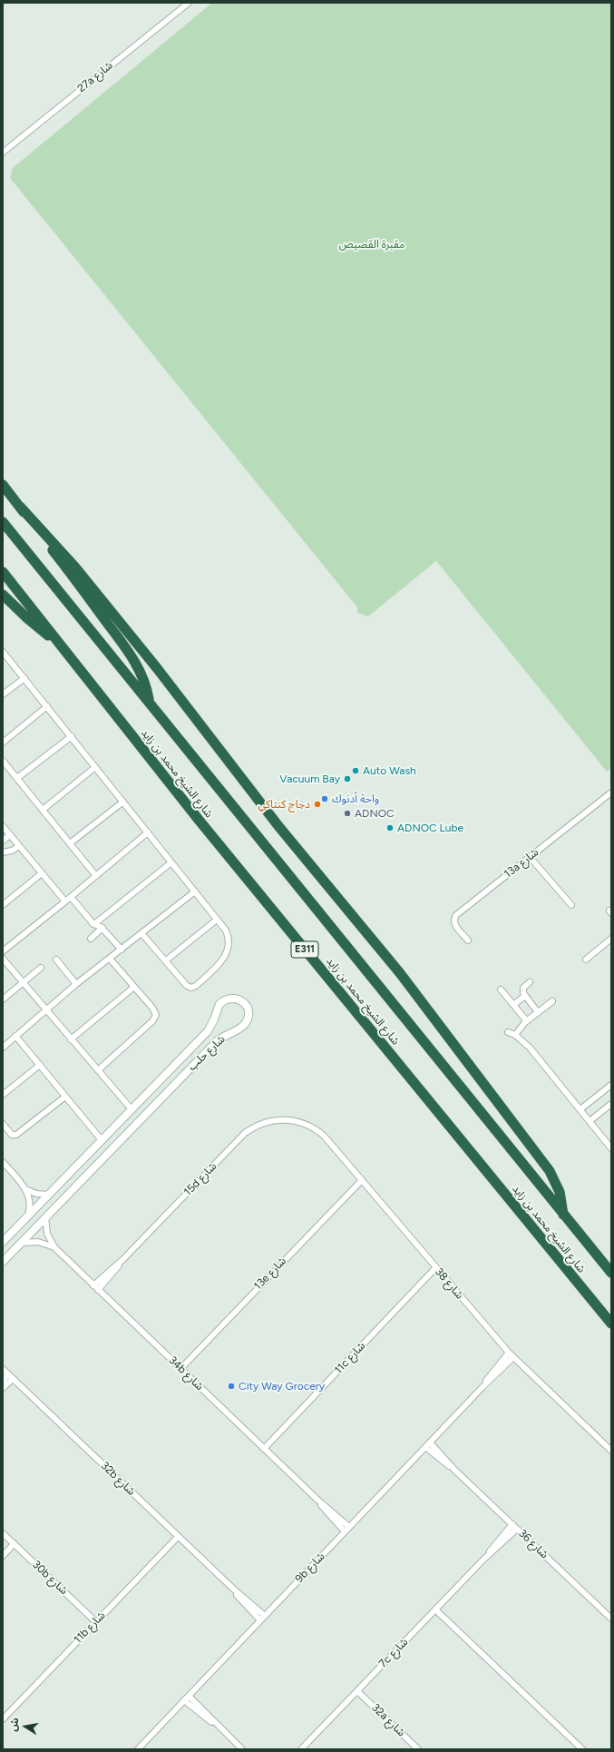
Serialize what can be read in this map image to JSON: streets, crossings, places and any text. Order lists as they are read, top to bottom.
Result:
{
  "streets": {
    "highway": ["شارع الشيخ محمد بن زايد", "E311"],
    "street": [
      "27a شارع",
      "13a شارع",
      "شارع حلب",
      "15d شارع",
      "13e شارع",
      "شارع 38",
      "11c شارع",
      "34b شارع",
      "32b شارع",
      "شارع 36",
      "9b شارع",
      "30b شارع",
      "11b شارع",
      "7c شارع",
      "32a شارع"
    ]
  },
  "crossings": [
    ["شارع حلب", "34b شارع"],
    ["15d شارع", "شارع 38"],
    ["15d شارع", "34b شارع"],
    ["13e شارع", "شارع 38"],
    ["13e شارع", "34b شارع"],
    ["شارع 38", "11c شارع"],
    ["شارع 38", "9b شارع"],
    ["11c شارع", "34b شارع"],
    ["34b شارع", "9b شارع"],
    ["32b شارع", "9b شارع"],
    ["32b شارع", "11b شارع"],
    ["شارع 36", "9b شارع"],
    ["شارع 36", "7c شارع"],
    ["30b شارع", "11b شارع"],
    ["7c شارع", "32a شارع"]
  ],
  "parks": ["مقبرة القصيص"],
  "places": [
    "Auto Wash",
    "Vacuum Bay",
    "واحة أدنوك",
    "دجاج كنتاكي",
    "ADNOC",
    "ADNOC Lube",
    "City Way Grocery"
  ],
  "north": "left"
}
